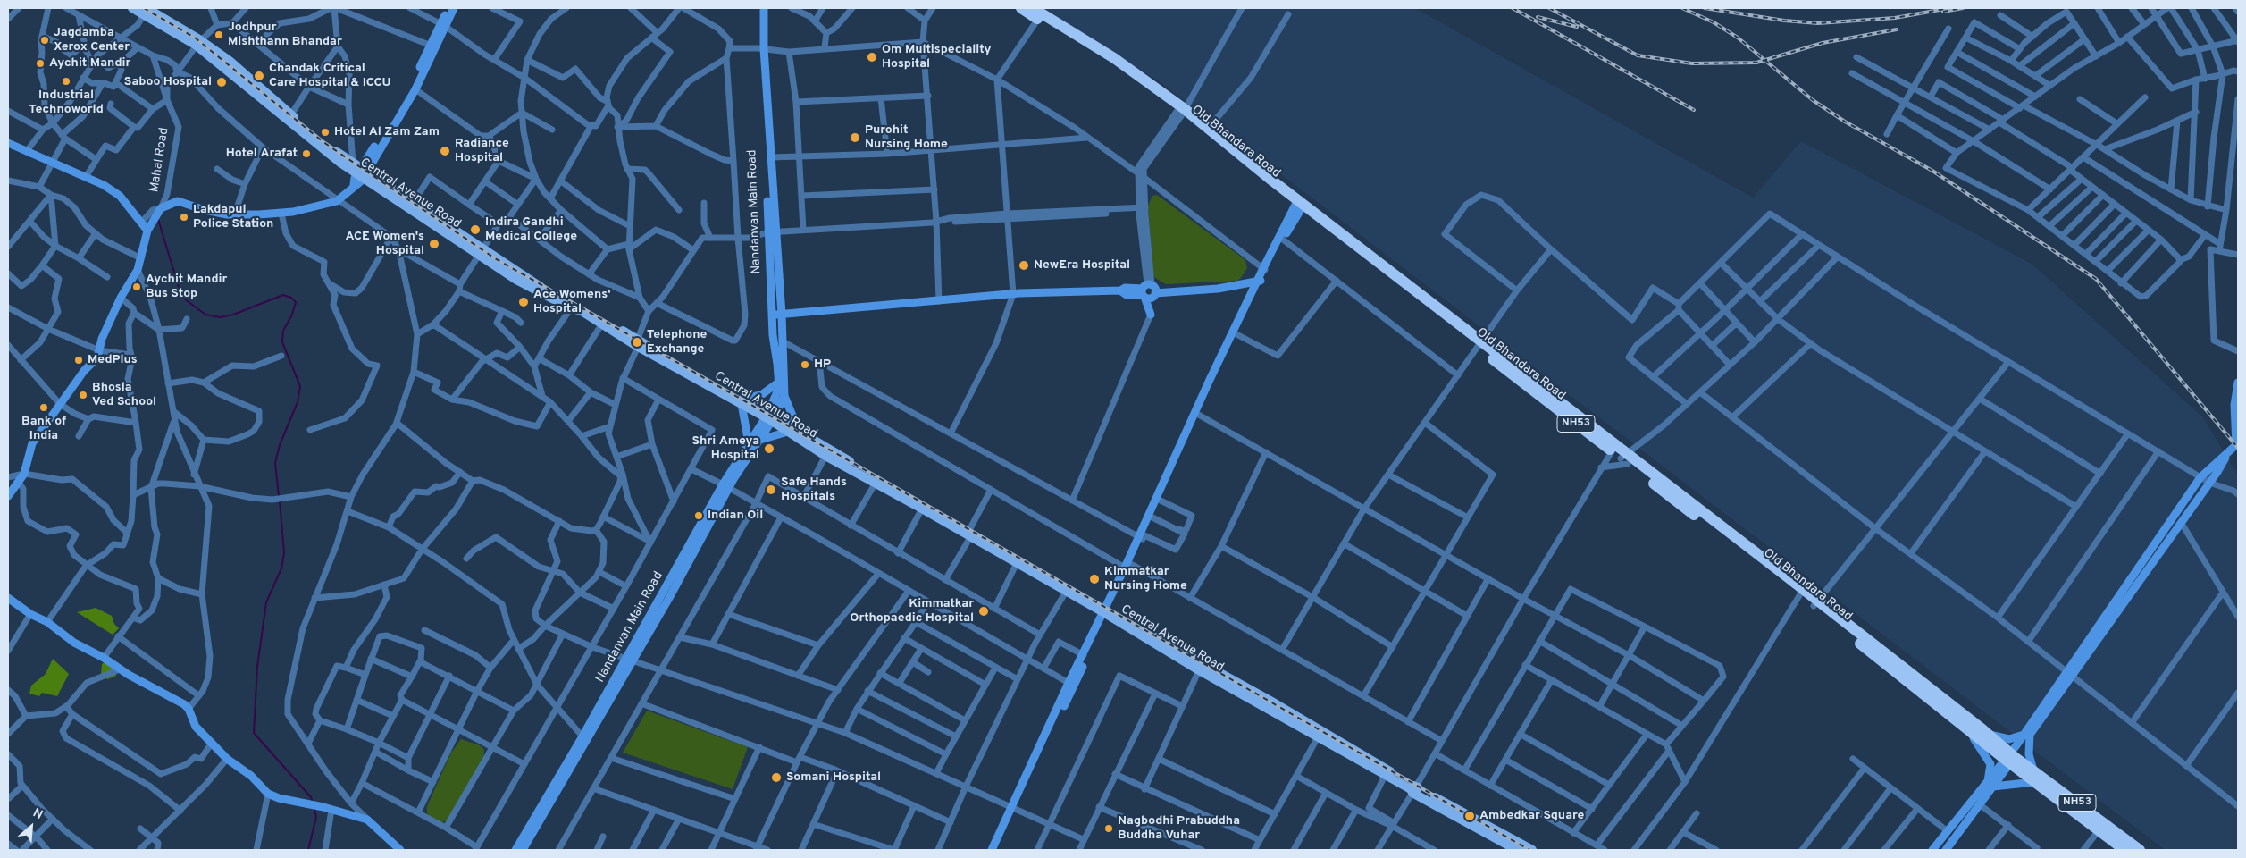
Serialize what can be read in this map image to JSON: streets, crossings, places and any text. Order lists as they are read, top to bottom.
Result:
{
  "streets": {
    "highway": ["Old Bhandara Road", "NH53"],
    "main road": ["Central Avenue Road", "Nandanvan Main Road"],
    "street": ["Mahal Road"]
  },
  "crossings": [
    ["Old Bhandara Road", "NH53"],
    ["Central Avenue Road", "Nandanvan Main Road"]
  ],
  "places": [
    "Jodhpur Mishthann Bhandar",
    "Jagdamba Xerox Center",
    "Om Multispeciality Hospital",
    "Aychit Mandir",
    "Chandak Critical Care Hospital & ICCU",
    "Industrial Technoworld",
    "Saboo Hospital",
    "Hotel Al Zam Zam",
    "Purohit Nursing Home",
    "Radiance Hospital",
    "Hotel Arafat",
    "Lakdapul Police Station",
    "Indira Gandhi Medical College",
    "ACE Women's Hospital",
    "NewEra Hospital",
    "Aychit Mandir Bus Stop",
    "Ace Womens' Hospital",
    "Telephone Exchange",
    "MedPlus",
    "HP",
    "Bhosla Ved School",
    "Bank of India",
    "Shri Ameya Hospital",
    "Safe Hands Hospitals",
    "Indian Oil",
    "Kimmatkar Nursing Home",
    "Kimmatkar Orthopaedic Hospital",
    "Somani Hospital",
    "Ambedkar Square",
    "Nagbodhi Prabuddha Buddha Vuhar"
  ],
  "north": "top right"
}
